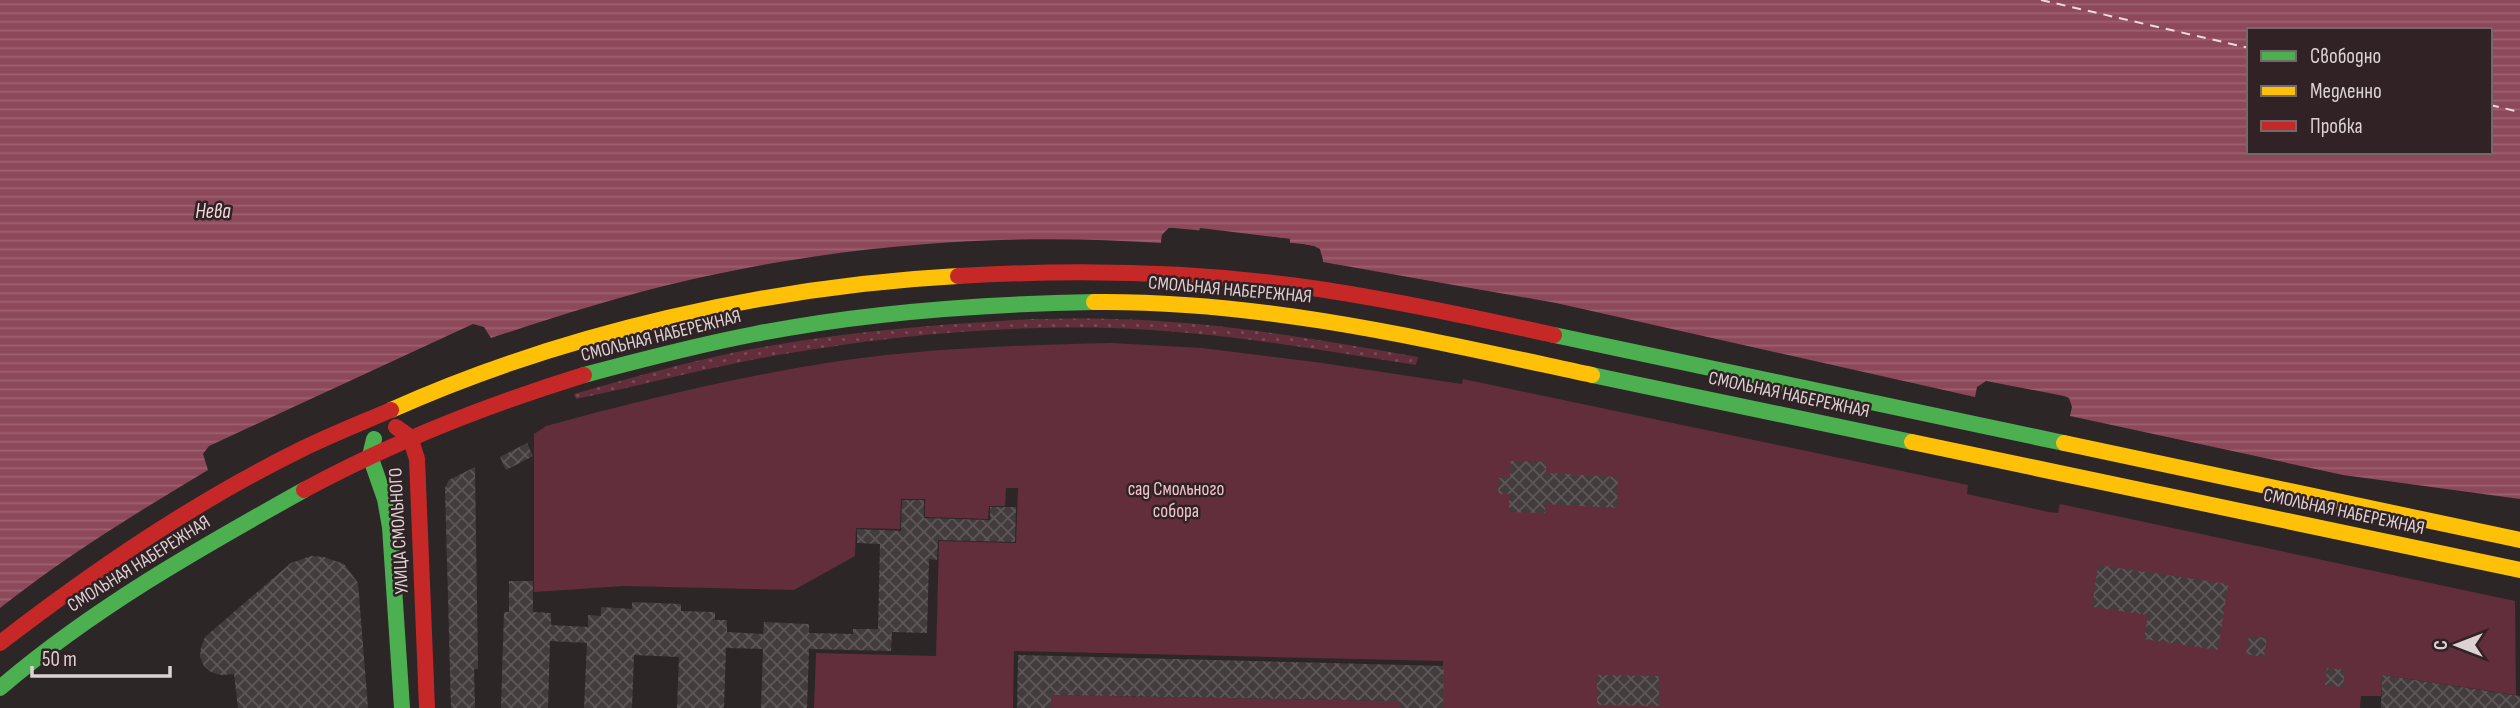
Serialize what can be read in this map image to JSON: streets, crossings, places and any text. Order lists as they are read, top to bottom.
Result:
{
  "streets": {
    "main road": ["СМОЛЬНАЯ НАБЕРЕЖНАЯ", "УЛИЦА СМОЛЬНОГО"]
  },
  "crossings": [
    ["СМОЛЬНАЯ НАБЕРЕЖНАЯ", "УЛИЦА СМОЛЬНОГО"]
  ],
  "water": ["Нева"],
  "parks": ["сад Смольного собора"],
  "legend": ["Свободно", "Медленно", "Пробка"],
  "scale_bar": "50 m",
  "north": "left"
}
